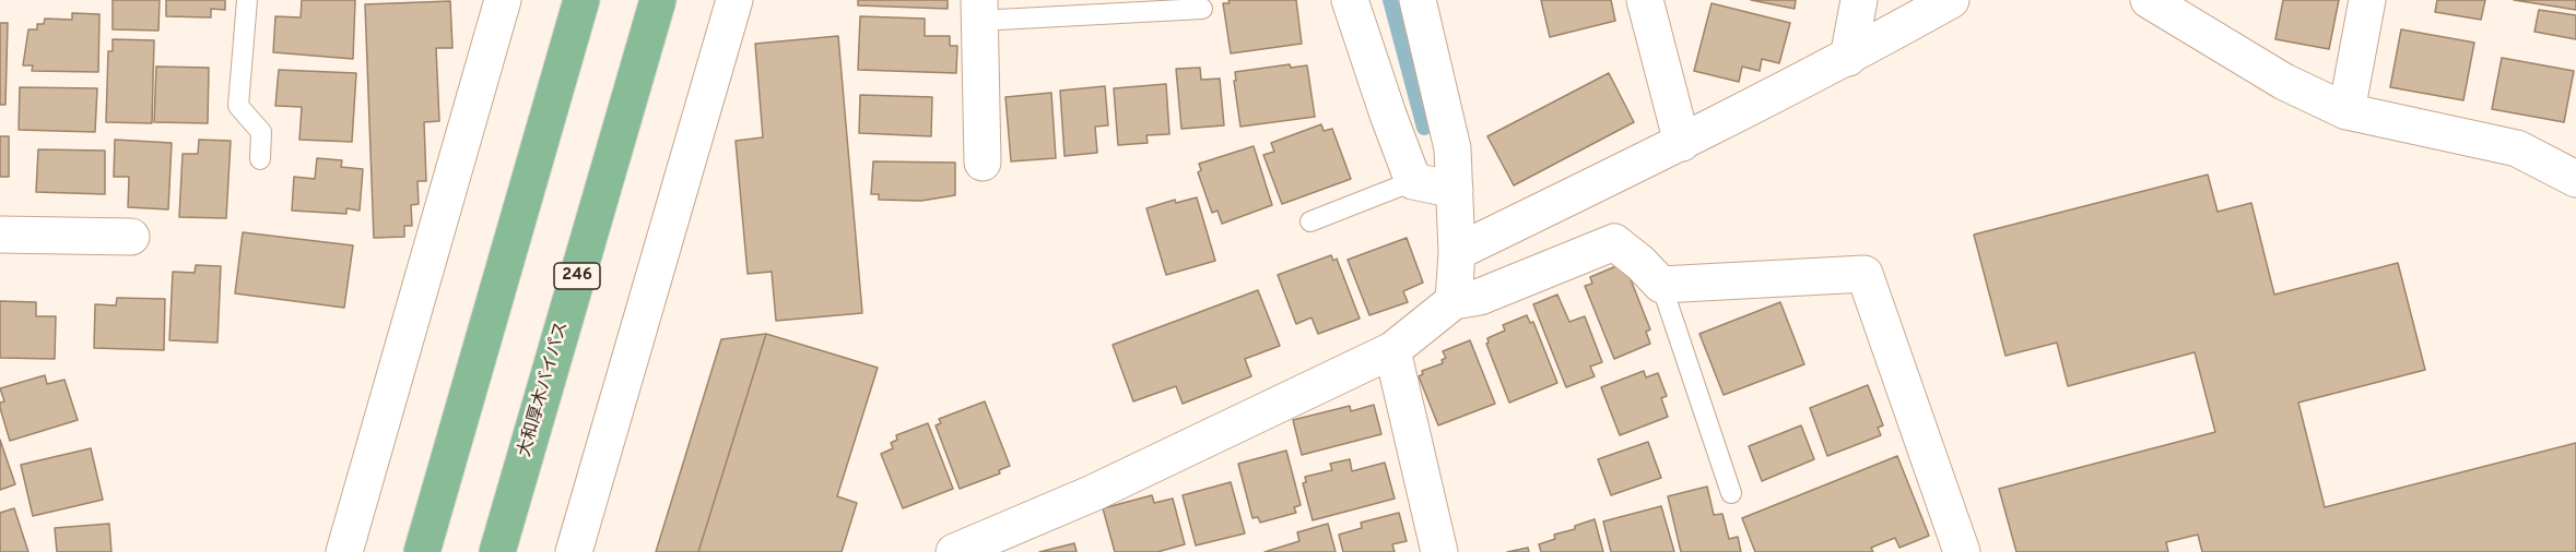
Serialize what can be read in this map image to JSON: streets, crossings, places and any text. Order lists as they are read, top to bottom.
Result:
{
  "streets": {
    "highway": ["246", "大和厚木バイパス"]
  }
}
